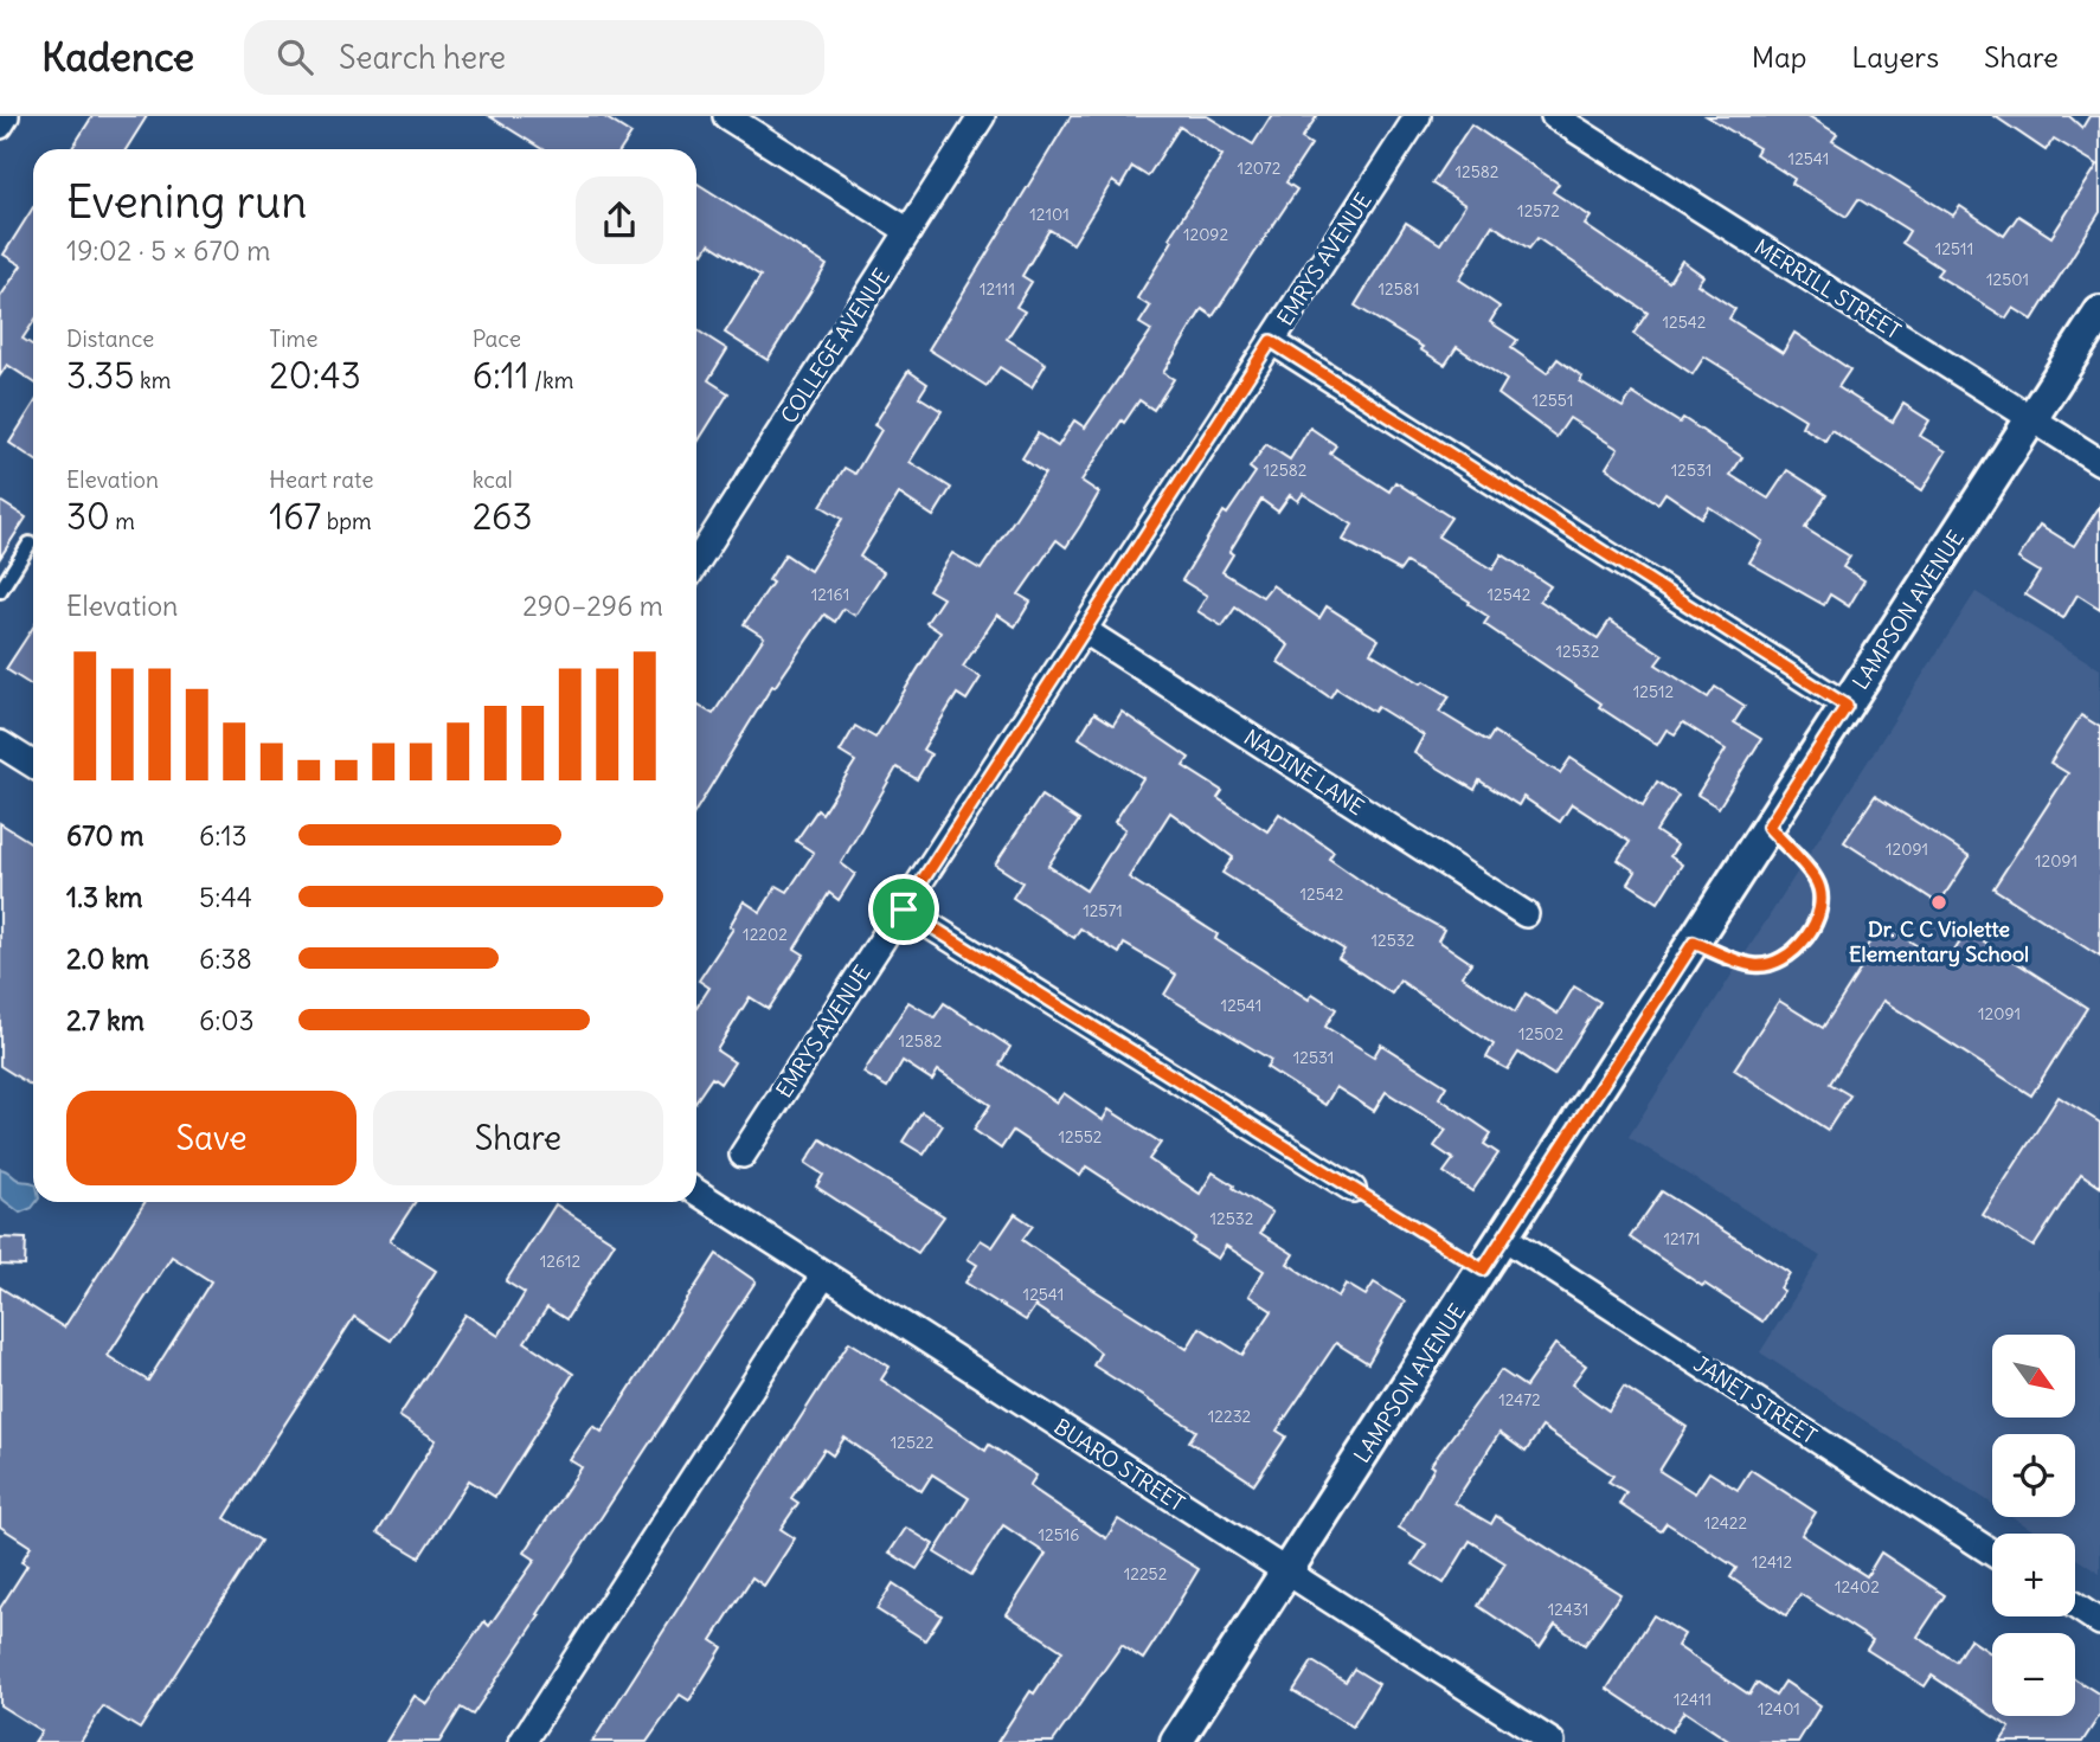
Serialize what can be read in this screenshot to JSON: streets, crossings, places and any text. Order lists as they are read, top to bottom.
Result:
{
  "streets": {
    "street": [
      "EMRYS AVENUE",
      "MERRILL STREET",
      "COLLEGE AVENUE",
      "LAMPSON AVENUE",
      "NADINE LANE",
      "JANET STREET",
      "BUARO STREET"
    ]
  },
  "crossings": [
    ["EMRYS AVENUE", "NADINE LANE"],
    ["MERRILL STREET", "LAMPSON AVENUE"],
    ["LAMPSON AVENUE", "JANET STREET"],
    ["LAMPSON AVENUE", "BUARO STREET"]
  ],
  "places": ["Dr. C C Violette Elementary School"],
  "house_numbers": [
    "12541",
    "12072",
    "12582",
    "12572",
    "12101",
    "12092",
    "12511",
    "12501",
    "12111",
    "12581",
    "12542",
    "12551",
    "12582",
    "12531",
    "12161",
    "12542",
    "12532",
    "12512",
    "12091",
    "12091",
    "12542",
    "12571",
    "12202",
    "12532",
    "12541",
    "12091",
    "12502",
    "12582",
    "12531",
    "12552",
    "12532",
    "12171",
    "12612",
    "12541",
    "12472",
    "12232",
    "12522",
    "12422",
    "12516",
    "12412",
    "12252",
    "12402",
    "12431",
    "12411",
    "12401"
  ],
  "north": "bottom right",
  "page": {
    "header": "Kadence",
    "search": "Search here",
    "nav": ["Map", "Layers", "Share"],
    "heading": ["Evening run", "19:02 · 5 × 670 m"],
    "stats": [
      ["Distance", "3.35 km"],
      ["Time", "20:43"],
      ["Pace", "6:11 /km"],
      ["Elevation", "30 m"],
      ["Heart rate", "167 bpm"],
      ["kcal", "263"]
    ],
    "chart": ["Elevation", "290–296 m"],
    "list": [
      {
        "name": "670 m",
        "note": "6:13"
      },
      {
        "name": "1.3 km",
        "note": "5:44"
      },
      {
        "name": "2.0 km",
        "note": "6:38"
      },
      {
        "name": "2.7 km",
        "note": "6:03"
      }
    ],
    "buttons": ["Save", "Share"],
    "map_buttons": ["+", "−"]
  }
}
